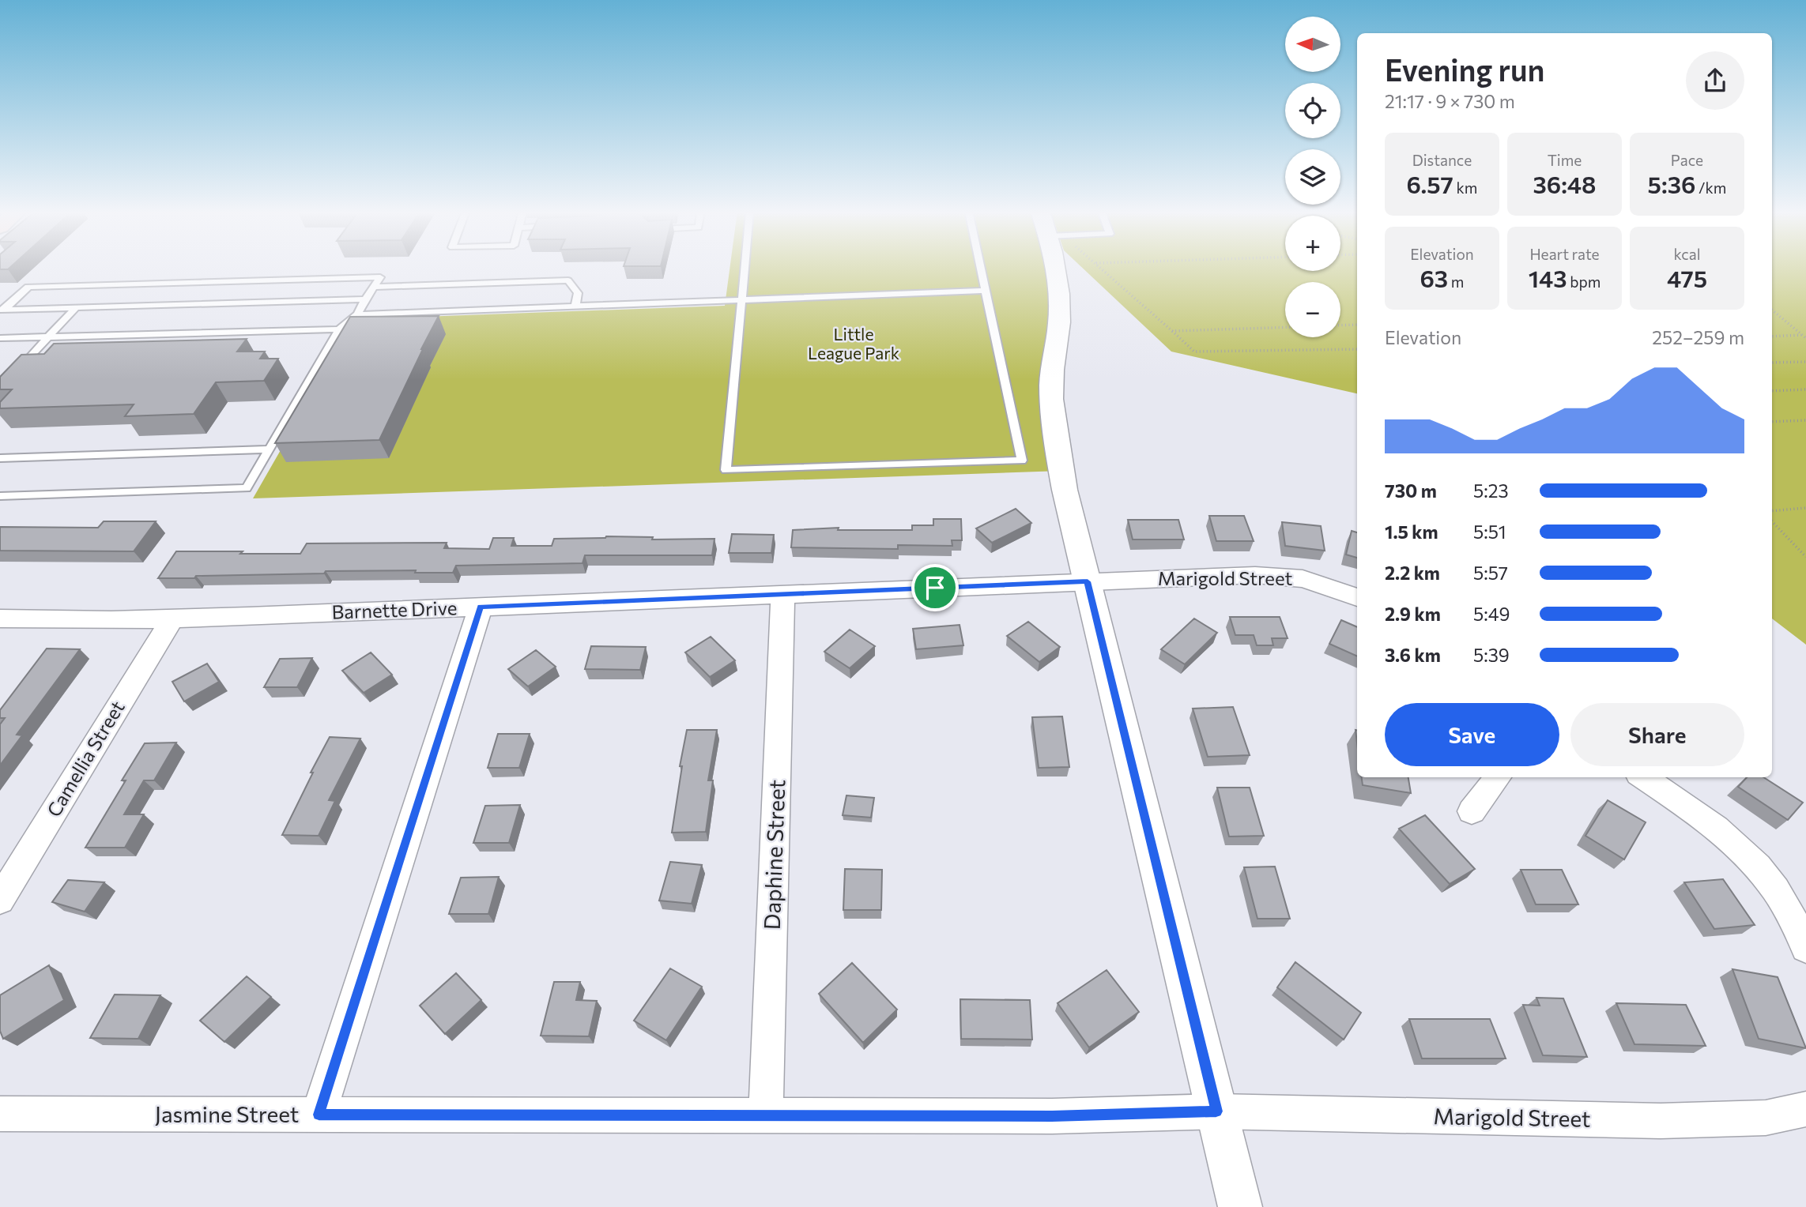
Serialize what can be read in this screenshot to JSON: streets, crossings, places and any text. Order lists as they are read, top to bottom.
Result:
{
  "streets": {
    "street": [
      "Marigold Street",
      "Barnette Drive",
      "Camellia Street",
      "Daphine Street",
      "Jasmine Street"
    ]
  },
  "crossings": [
    ["Marigold Street", "Barnette Drive"],
    ["Marigold Street", "Jasmine Street"],
    ["Barnette Drive", "Camellia Street"],
    ["Barnette Drive", "Daphine Street"],
    ["Daphine Street", "Jasmine Street"]
  ],
  "parks": ["Little League Park"],
  "north": "left",
  "page": {
    "map_buttons": ["+", "−"],
    "heading": ["Evening run", "21:17 · 9 × 730 m"],
    "stats": [
      ["Distance", "6.57 km"],
      ["Time", "36:48"],
      ["Pace", "5:36 /km"],
      ["Elevation", "63 m"],
      ["Heart rate", "143 bpm"],
      ["kcal", "475"]
    ],
    "chart": ["Elevation", "252–259 m"],
    "list": [
      {
        "name": "730 m",
        "note": "5:23"
      },
      {
        "name": "1.5 km",
        "note": "5:51"
      },
      {
        "name": "2.2 km",
        "note": "5:57"
      },
      {
        "name": "2.9 km",
        "note": "5:49"
      },
      {
        "name": "3.6 km",
        "note": "5:39"
      }
    ],
    "buttons": ["Save", "Share"]
  }
}
